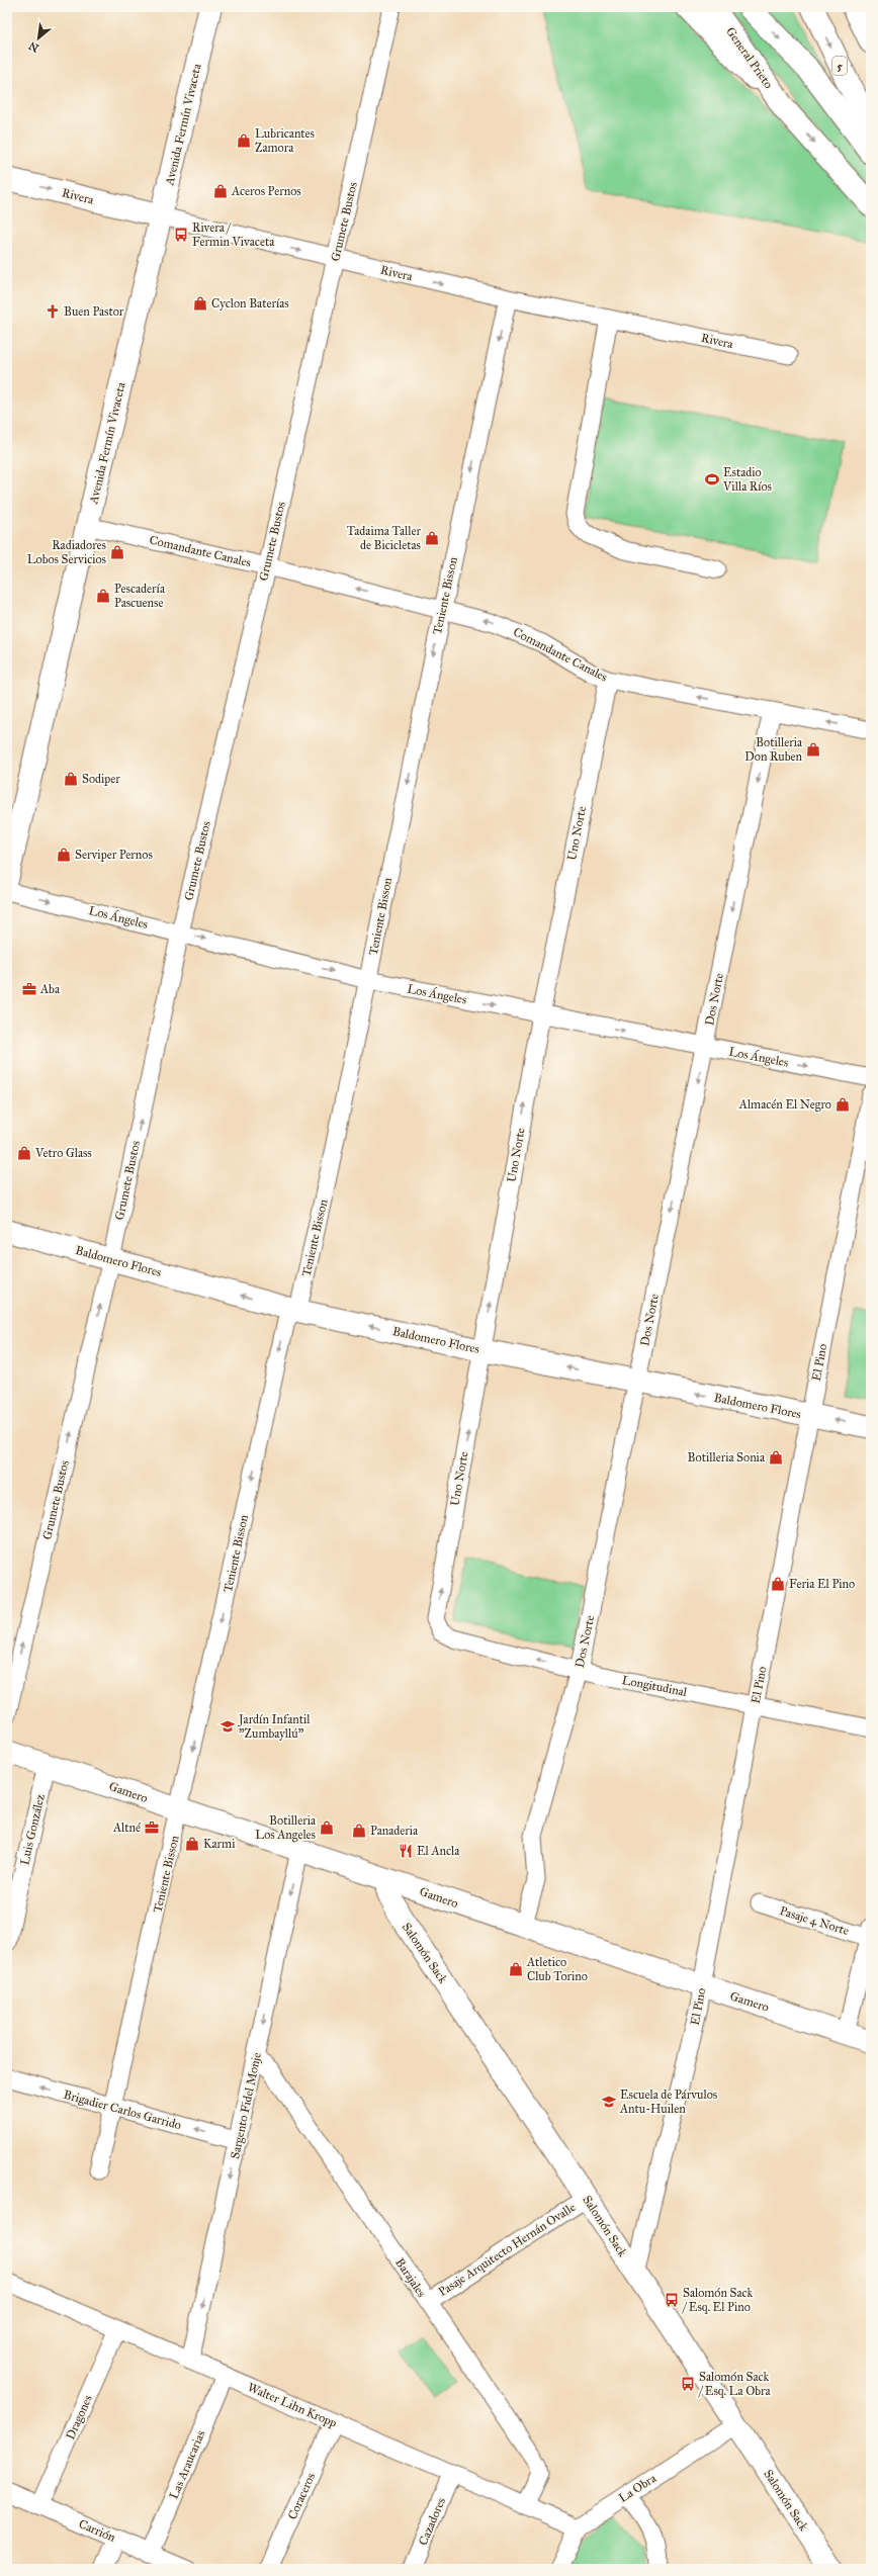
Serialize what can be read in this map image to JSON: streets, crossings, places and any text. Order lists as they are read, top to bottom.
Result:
{
  "streets": {
    "main road": [
      "General Prieto",
      "5",
      "Avenida Fermín Vivaceta",
      "Rivera",
      "Baldomero Flores",
      "Gamero",
      "Salomón Sack"
    ],
    "street": [
      "Grumete Bustos",
      "Comandante Canales",
      "Teniente Bisson",
      "Uno Norte",
      "Los Ángeles",
      "Dos Norte",
      "El Pino",
      "Longitudinal",
      "Luis González",
      "Pasaje 4 Norte",
      "Sargento Fidel Monje",
      "Brigadier Carlos Garrido",
      "Pasaje Arquitecto Hernán Ovalle",
      "Barajales",
      "Walter Lihn Kropp",
      "Dragones",
      "Las Araucarias",
      "La Obra",
      "Coraceros",
      "Cazadores",
      "Carrión"
    ]
  },
  "crossings": [
    ["Avenida Fermín Vivaceta", "Rivera"],
    ["Avenida Fermín Vivaceta", "Comandante Canales"],
    ["Rivera", "Grumete Bustos"],
    ["Rivera", "Teniente Bisson"],
    ["Grumete Bustos", "Comandante Canales"],
    ["Grumete Bustos", "Los Ángeles"],
    ["Grumete Bustos", "Baldomero Flores"],
    ["Comandante Canales", "Teniente Bisson"],
    ["Comandante Canales", "Uno Norte"],
    ["Comandante Canales", "Dos Norte"],
    ["Teniente Bisson", "Los Ángeles"],
    ["Teniente Bisson", "Baldomero Flores"],
    ["Teniente Bisson", "Gamero"],
    ["Teniente Bisson", "Brigadier Carlos Garrido"],
    ["Uno Norte", "Los Ángeles"],
    ["Uno Norte", "Baldomero Flores"],
    ["Uno Norte", "Longitudinal"],
    ["Los Ángeles", "Dos Norte"],
    ["Dos Norte", "Baldomero Flores"],
    ["Dos Norte", "Longitudinal"],
    ["Dos Norte", "Gamero"],
    ["Baldomero Flores", "El Pino"],
    ["El Pino", "Longitudinal"],
    ["El Pino", "Gamero"],
    ["El Pino", "Salomón Sack"],
    ["Gamero", "Luis González"],
    ["Gamero", "Salomón Sack"],
    ["Gamero", "Sargento Fidel Monje"],
    ["Salomón Sack", "Pasaje Arquitecto Hernán Ovalle"],
    ["Salomón Sack", "La Obra"],
    ["Sargento Fidel Monje", "Brigadier Carlos Garrido"],
    ["Sargento Fidel Monje", "Barajales"],
    ["Sargento Fidel Monje", "Walter Lihn Kropp"],
    ["Pasaje Arquitecto Hernán Ovalle", "Barajales"],
    ["Barajales", "Walter Lihn Kropp"],
    ["Walter Lihn Kropp", "Dragones"],
    ["Walter Lihn Kropp", "Las Araucarias"],
    ["Walter Lihn Kropp", "La Obra"],
    ["Walter Lihn Kropp", "Coraceros"],
    ["Walter Lihn Kropp", "Cazadores"],
    ["Dragones", "Carrión"],
    ["Las Araucarias", "Carrión"]
  ],
  "one_way": [
    "Rivera",
    "Grumete Bustos",
    "Comandante Canales",
    "Teniente Bisson",
    "Uno Norte",
    "Los Ángeles",
    "Dos Norte",
    "Baldomero Flores",
    "Sargento Fidel Monje",
    "Brigadier Carlos Garrido"
  ],
  "places": {
    "shop": [
      "Lubricantes Zamora",
      "Aceros Pernos",
      "Cyclon Baterías",
      "Tadaima Taller de Bicicletas",
      "Radiadores Lobos Servicios",
      "Pescadería Pascuense",
      "Botilleria Don Ruben",
      "Sodiper",
      "Serviper Pernos",
      "Almacén El Negro",
      "Vetro Glass",
      "Botilleria Sonia",
      "Feria El Pino",
      "Botilleria Los Angeles",
      "Panaderia",
      "Karmi",
      "Atletico Club Torino"
    ],
    "bus stop": ["Rivera / Fermin Vivaceta", "Salomón Sack / Esq. El Pino", "Salomón Sack / Esq. La Obra"],
    "church": ["Buen Pastor"],
    "sports": ["Estadio Villa Ríos"],
    "office": ["Aba", "Altné"],
    "school or university": ["Jardín Infantil \"Zumbayllú\"", "Escuela de Párvulos Antu-Huilen"],
    "restaurant": ["El Ancla"]
  },
  "north": "bottom left"
}
